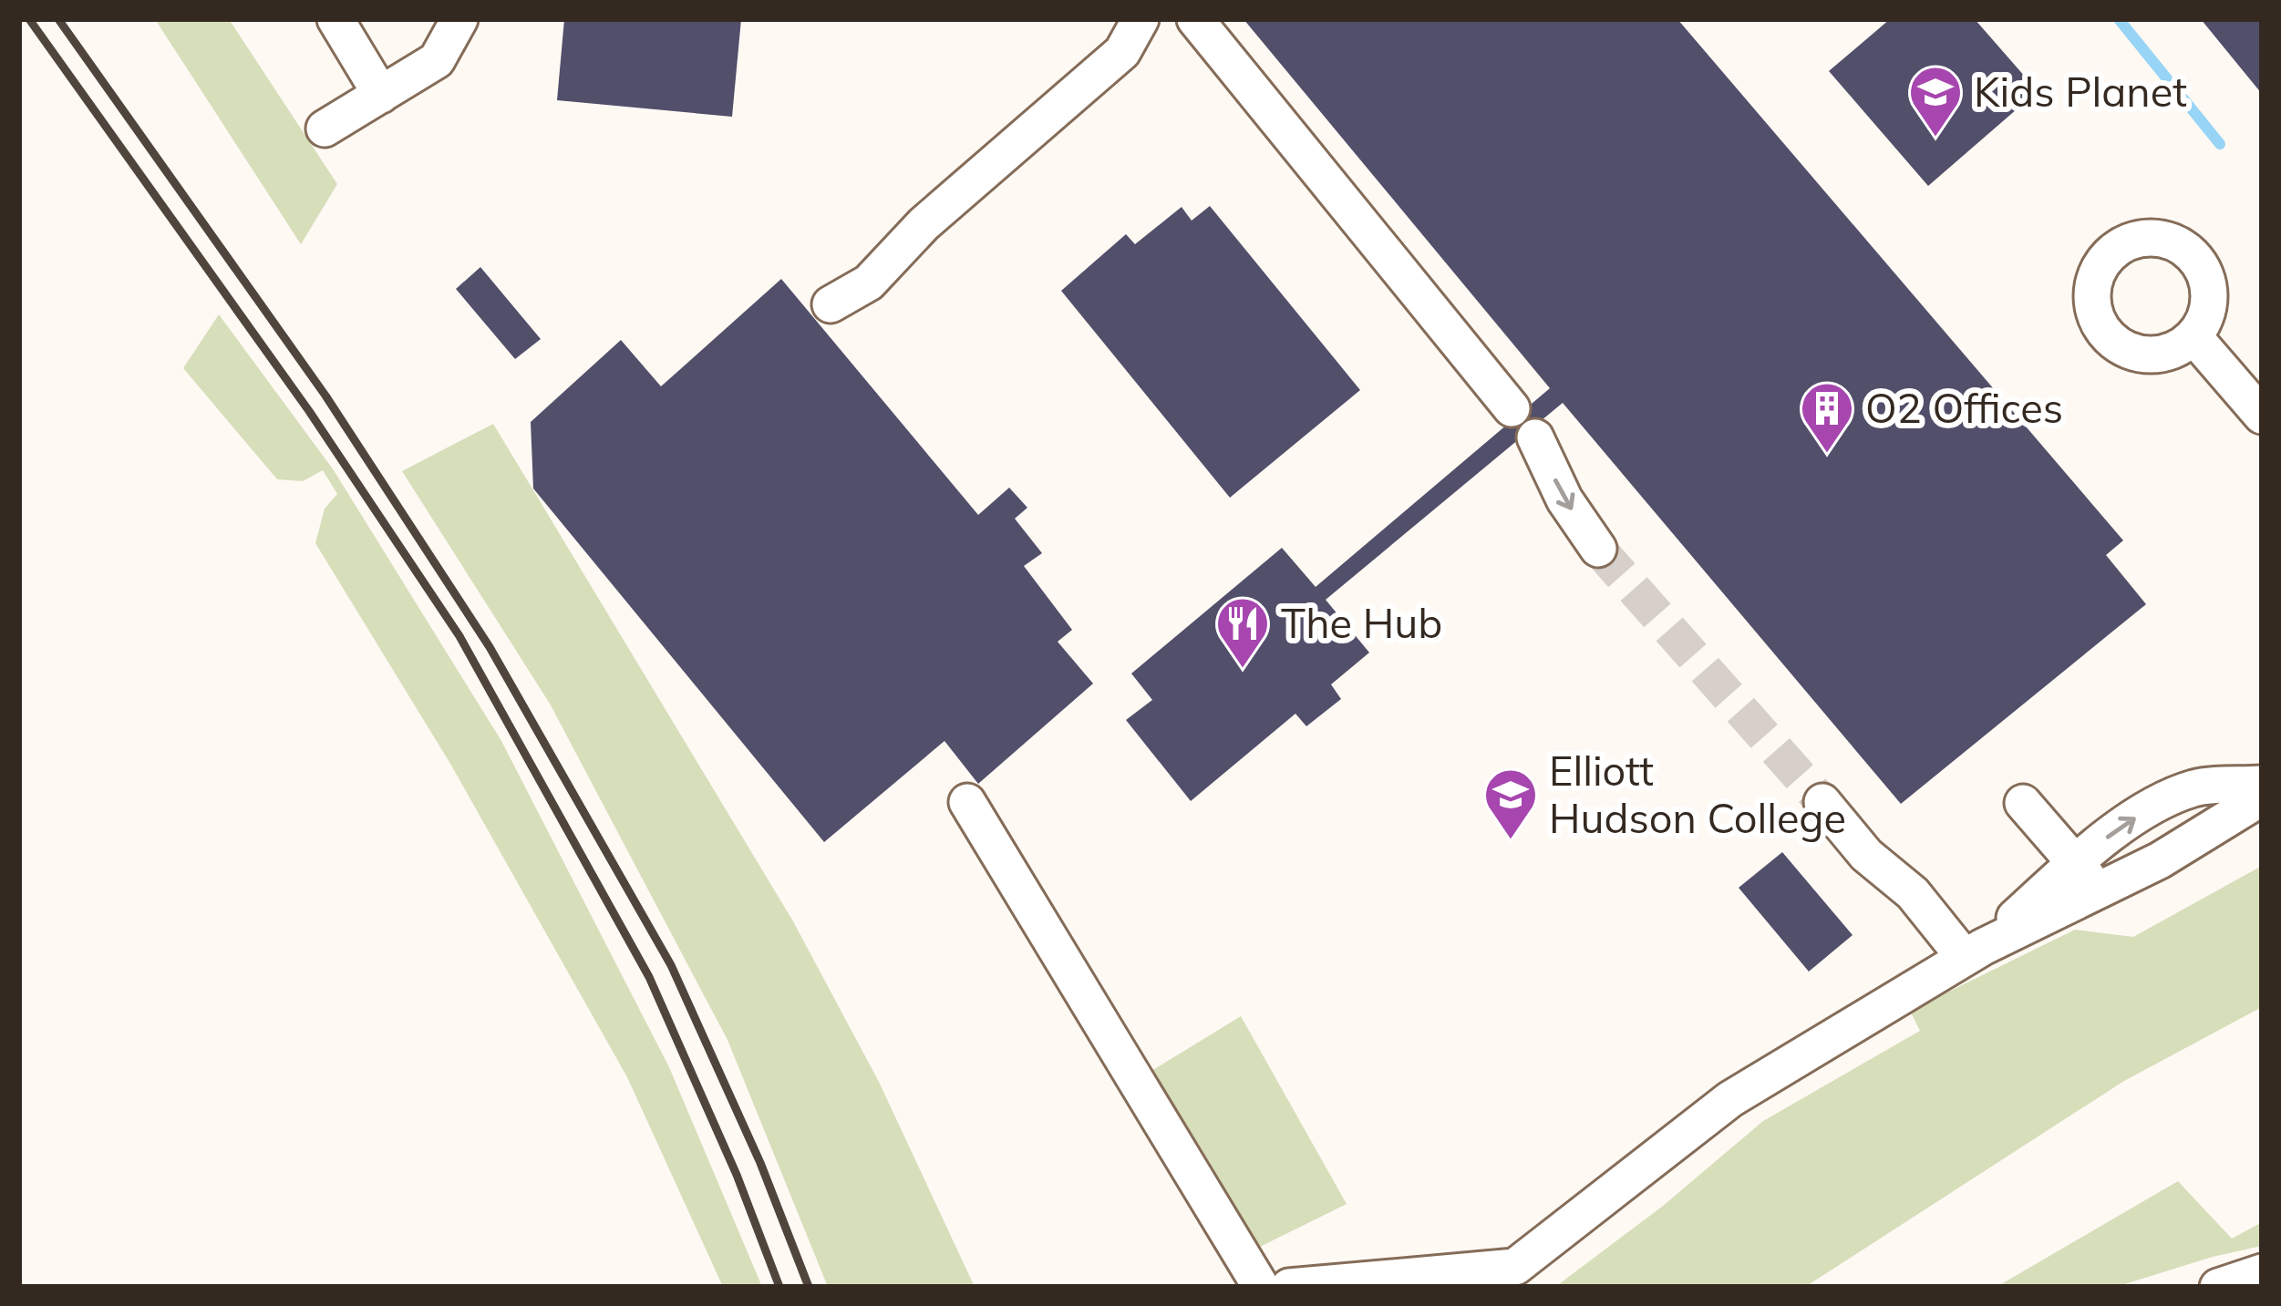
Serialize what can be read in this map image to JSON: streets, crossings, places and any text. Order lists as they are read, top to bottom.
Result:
{
  "places": {
    "school or university": ["Kids Planet", "Elliott Hudson College"],
    "building": ["O2 Offices"],
    "restaurant": ["The Hub"]
  }
}
